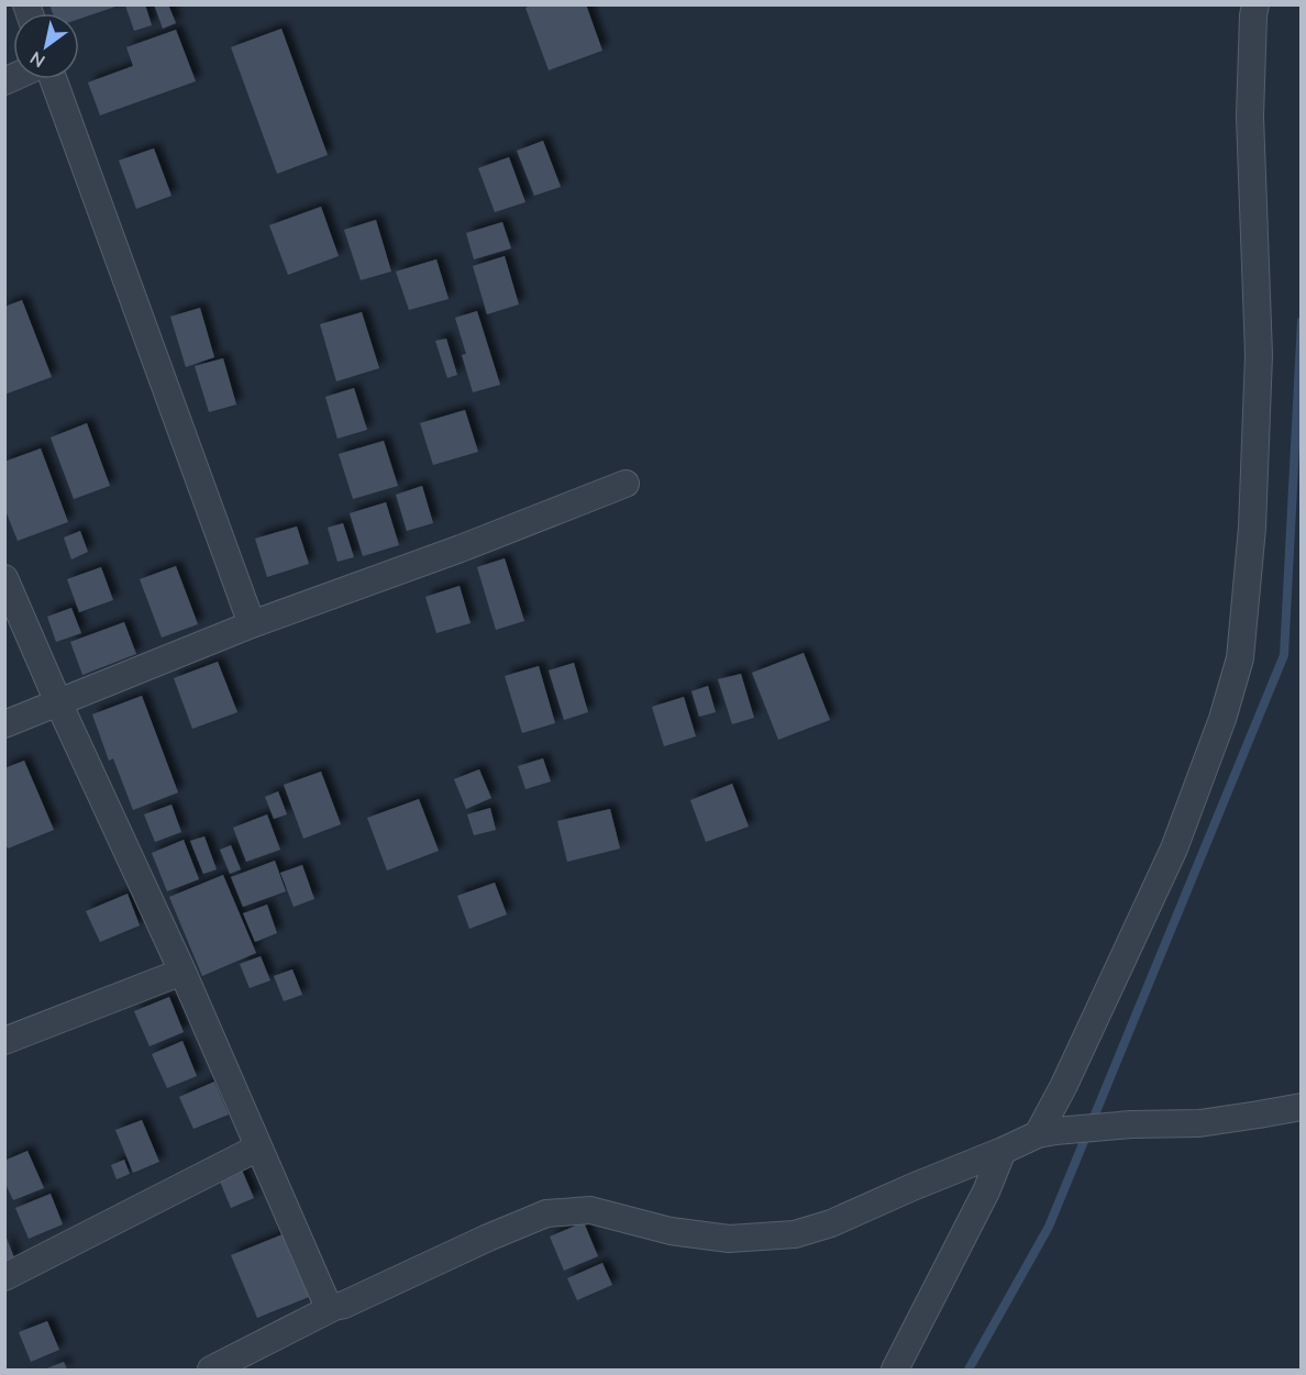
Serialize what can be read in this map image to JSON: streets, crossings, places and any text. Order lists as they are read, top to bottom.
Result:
{
  "north": "bottom left"
}
